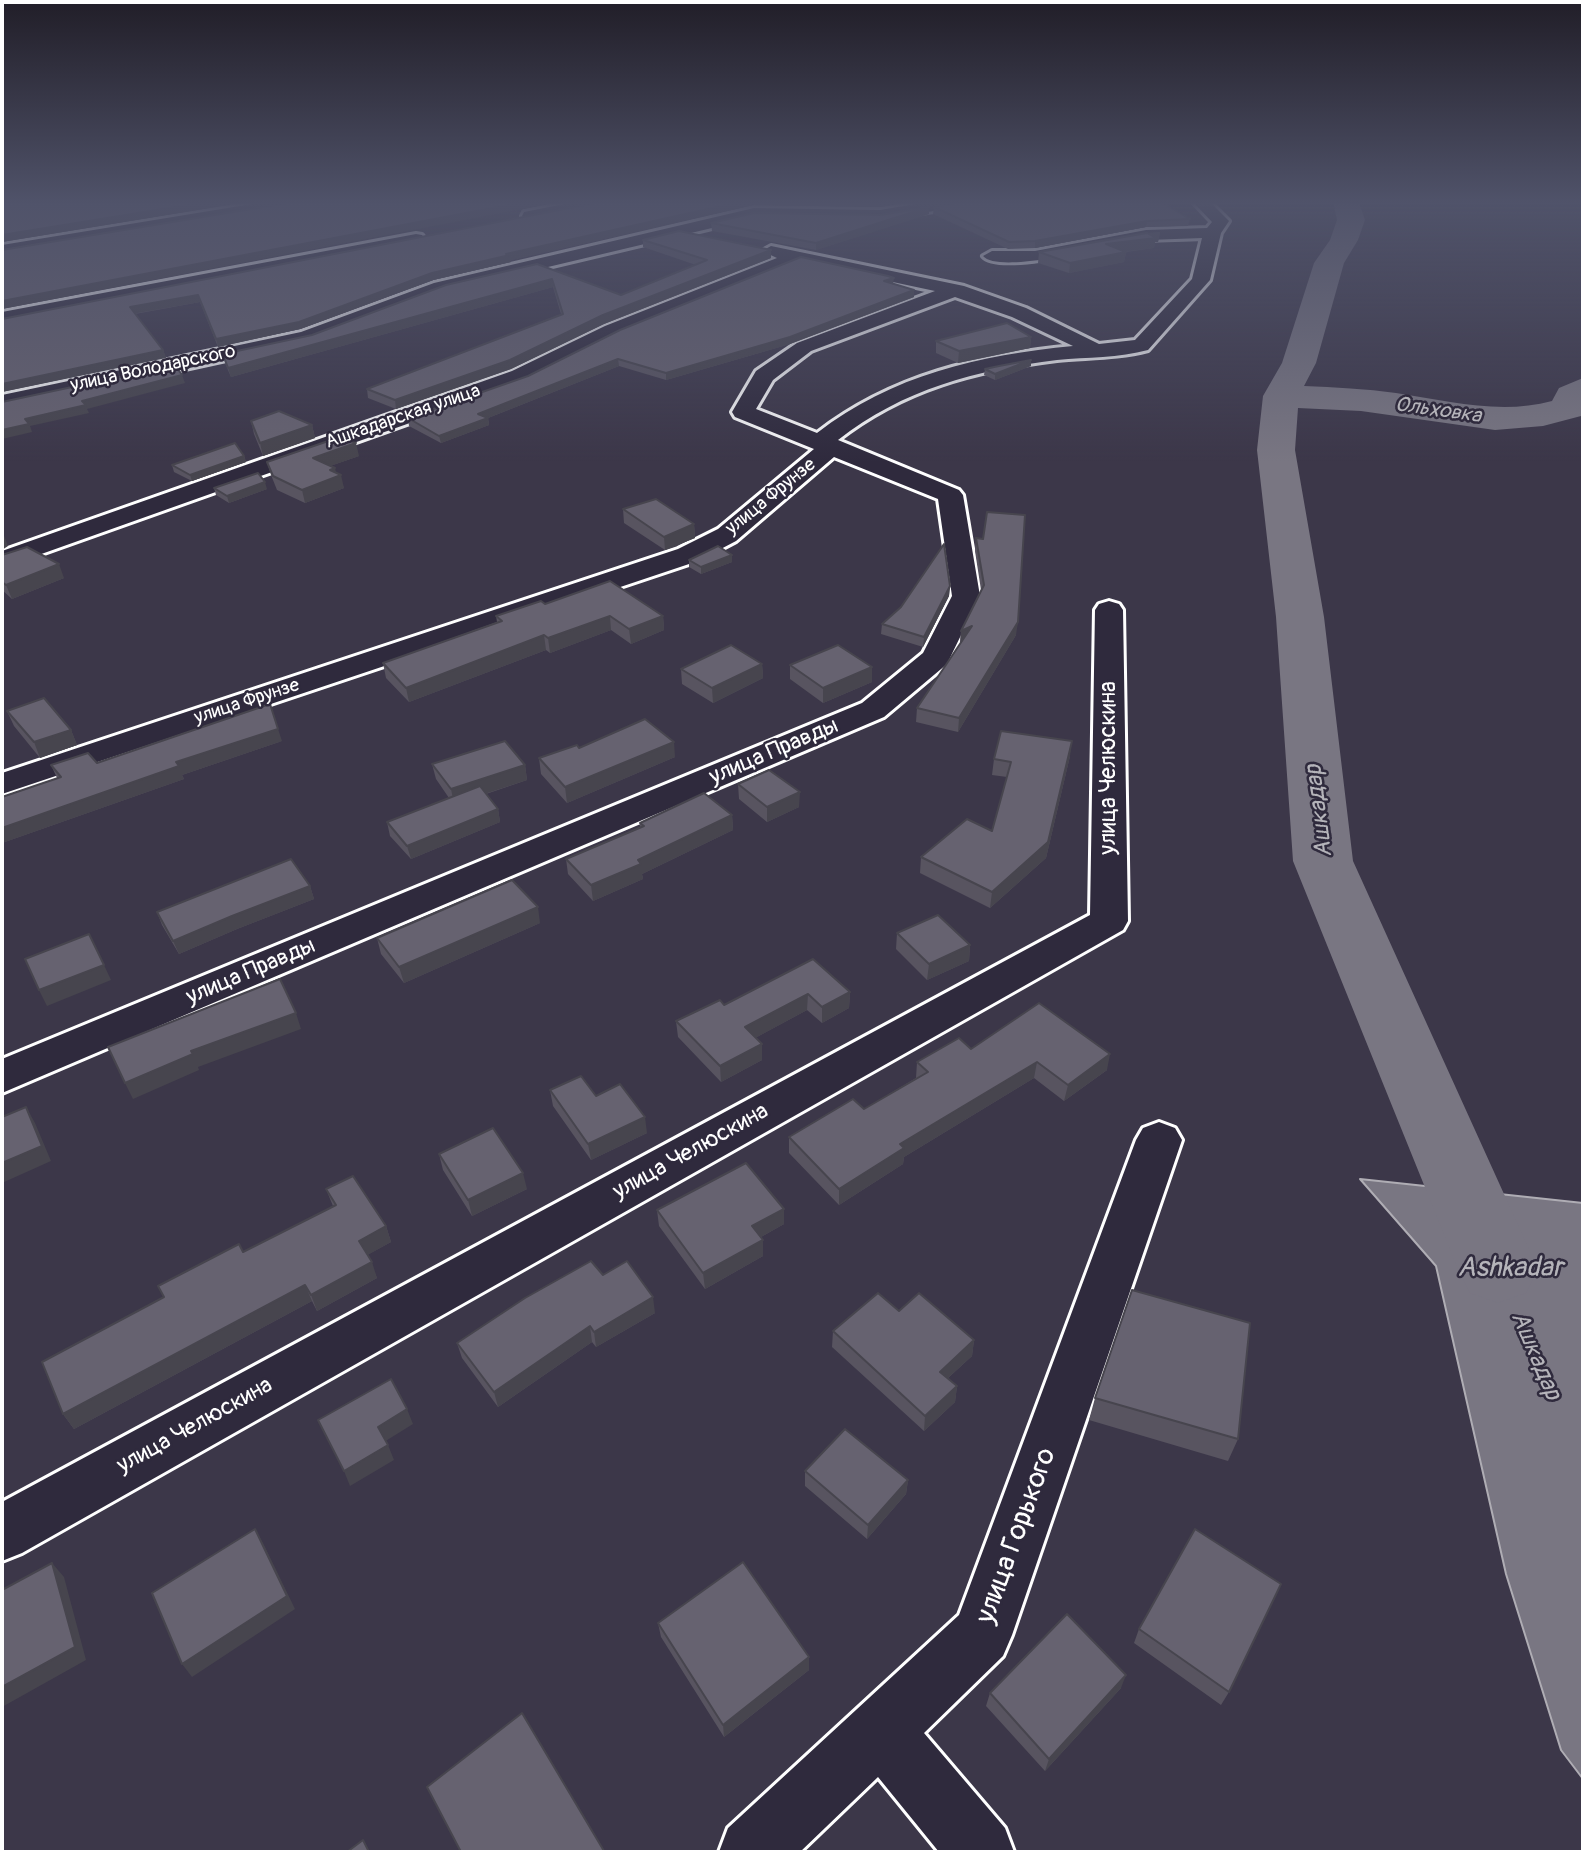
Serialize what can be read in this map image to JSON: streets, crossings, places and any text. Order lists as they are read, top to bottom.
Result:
{
  "streets": {
    "street": [
      "улица Володарского",
      "Ашкадарская улица",
      "улица Фрунзе",
      "улица Правды",
      "улица Челюскина",
      "улица Горького"
    ]
  },
  "crossings": [
    ["улица Фрунзе", "улица Правды"]
  ],
  "water": ["Ольховка", "Ашкадар", "Ashkadar"]
}
